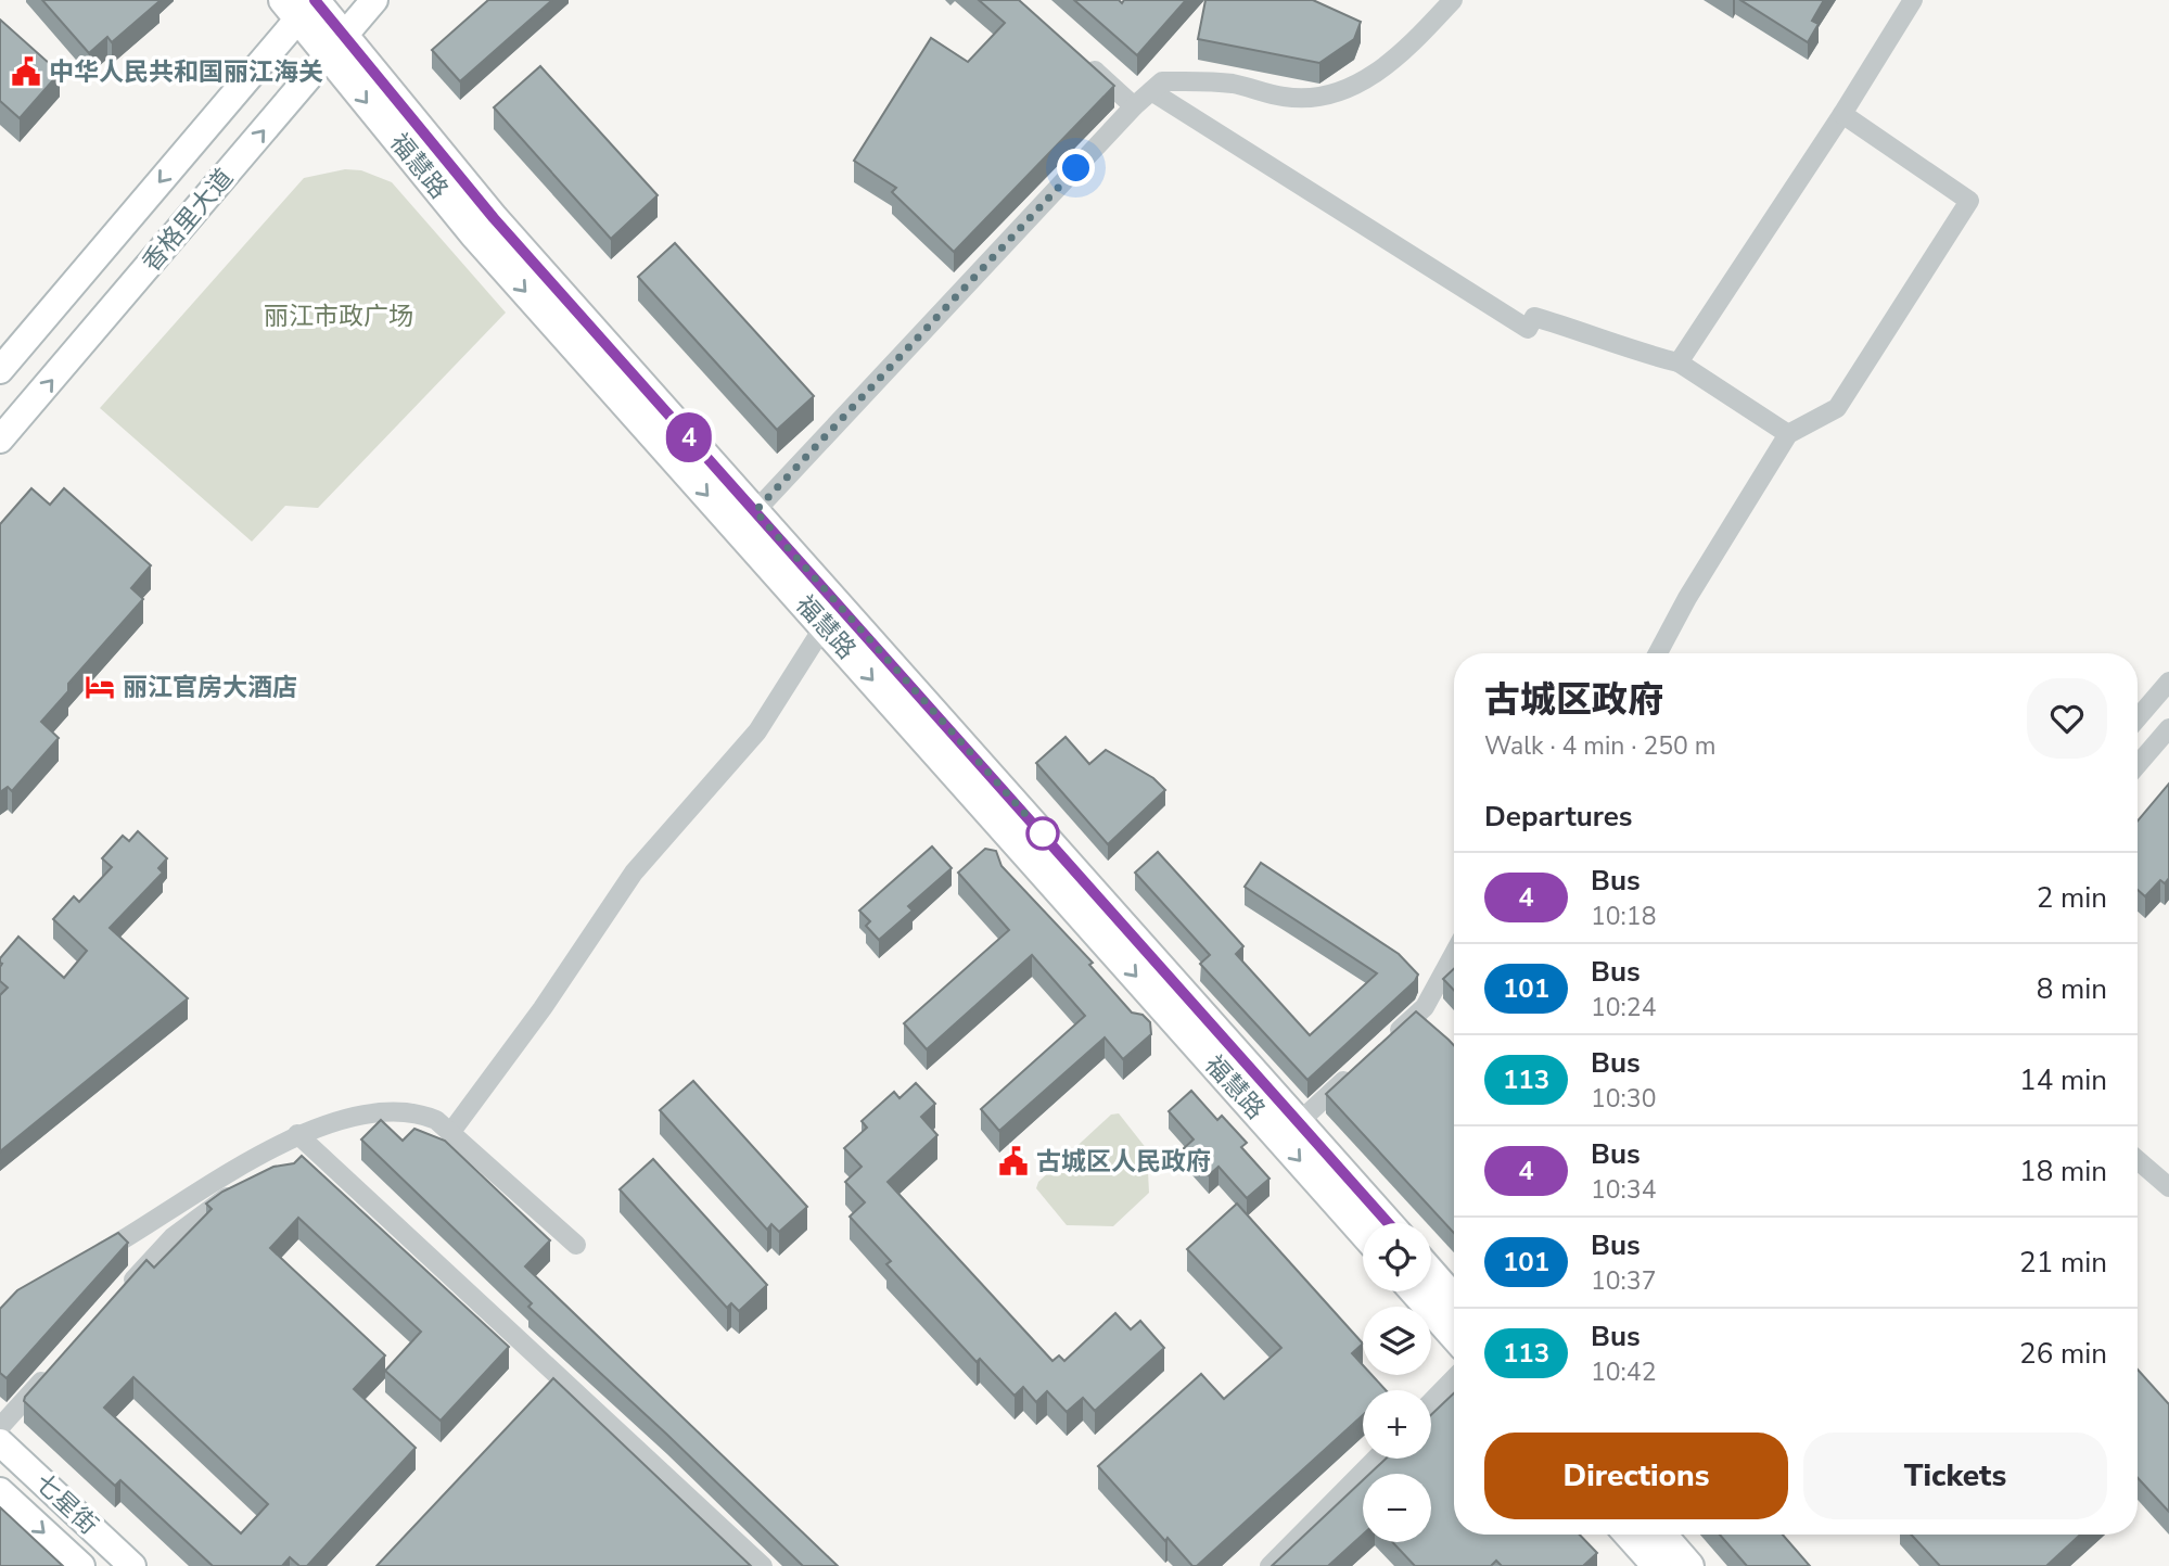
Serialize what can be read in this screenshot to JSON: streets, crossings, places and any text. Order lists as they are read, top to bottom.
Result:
{
  "streets": {
    "main road": ["福慧路", "香格里大道", "七星街"]
  },
  "crossings": [
    ["福慧路", "香格里大道"]
  ],
  "parks": ["丽江市政广场"],
  "places": {
    "public building": ["中华人民共和国丽江海关", "古城区人民政府"],
    "hotel": ["丽江官房大酒店"]
  },
  "lines": ["bus line 4"],
  "page": {
    "on_map": "4",
    "heading": [
      ["古城区政府", "Walk · 4 min · 250 m"],
      "Departures"
    ],
    "list": [
      {
        "mark": "4",
        "name": "Bus",
        "note": "10:18",
        "value": "2 min"
      },
      {
        "mark": "101",
        "name": "Bus",
        "note": "10:24",
        "value": "8 min"
      },
      {
        "mark": "113",
        "name": "Bus",
        "note": "10:30",
        "value": "14 min"
      },
      {
        "mark": "4",
        "name": "Bus",
        "note": "10:34",
        "value": "18 min"
      },
      {
        "mark": "101",
        "name": "Bus",
        "note": "10:37",
        "value": "21 min"
      },
      {
        "mark": "113",
        "name": "Bus",
        "note": "10:42",
        "value": "26 min"
      }
    ],
    "map_buttons": ["+", "−"],
    "buttons": ["Directions", "Tickets"]
  }
}
